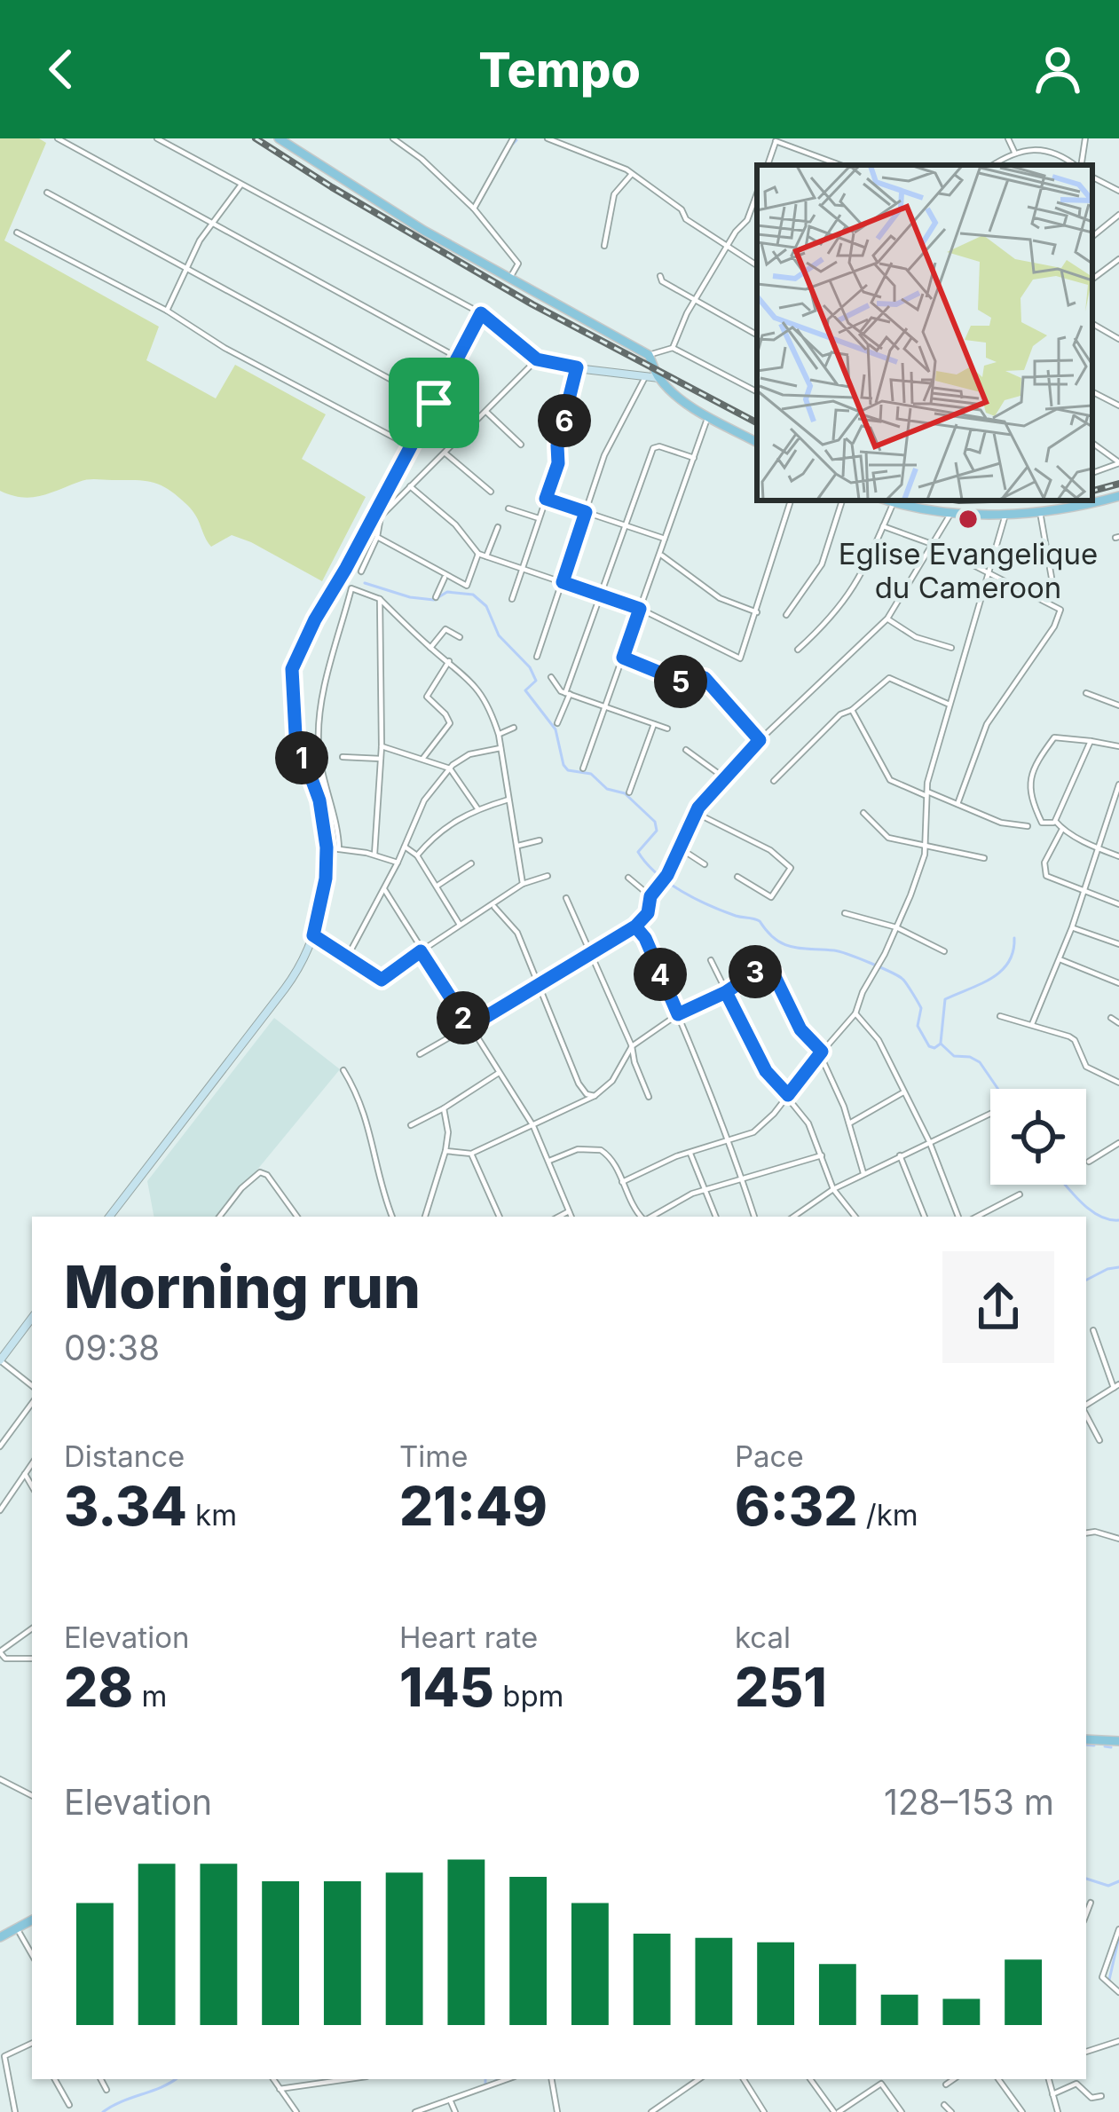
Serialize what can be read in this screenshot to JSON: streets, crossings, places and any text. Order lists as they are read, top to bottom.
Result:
{
  "places": ["Eglise Evangelique du Cameroon"],
  "page": {
    "header": "Tempo",
    "pins": [
      "6",
      "5",
      "1",
      "3",
      "4",
      "2"
    ],
    "heading": ["Morning run", "09:38"],
    "stats": [
      ["Distance", "3.34 km"],
      ["Time", "21:49"],
      ["Pace", "6:32 /km"],
      ["Elevation", "28 m"],
      ["Heart rate", "145 bpm"],
      ["kcal", "251"]
    ],
    "chart": ["Elevation", "128–153 m"]
  }
}
